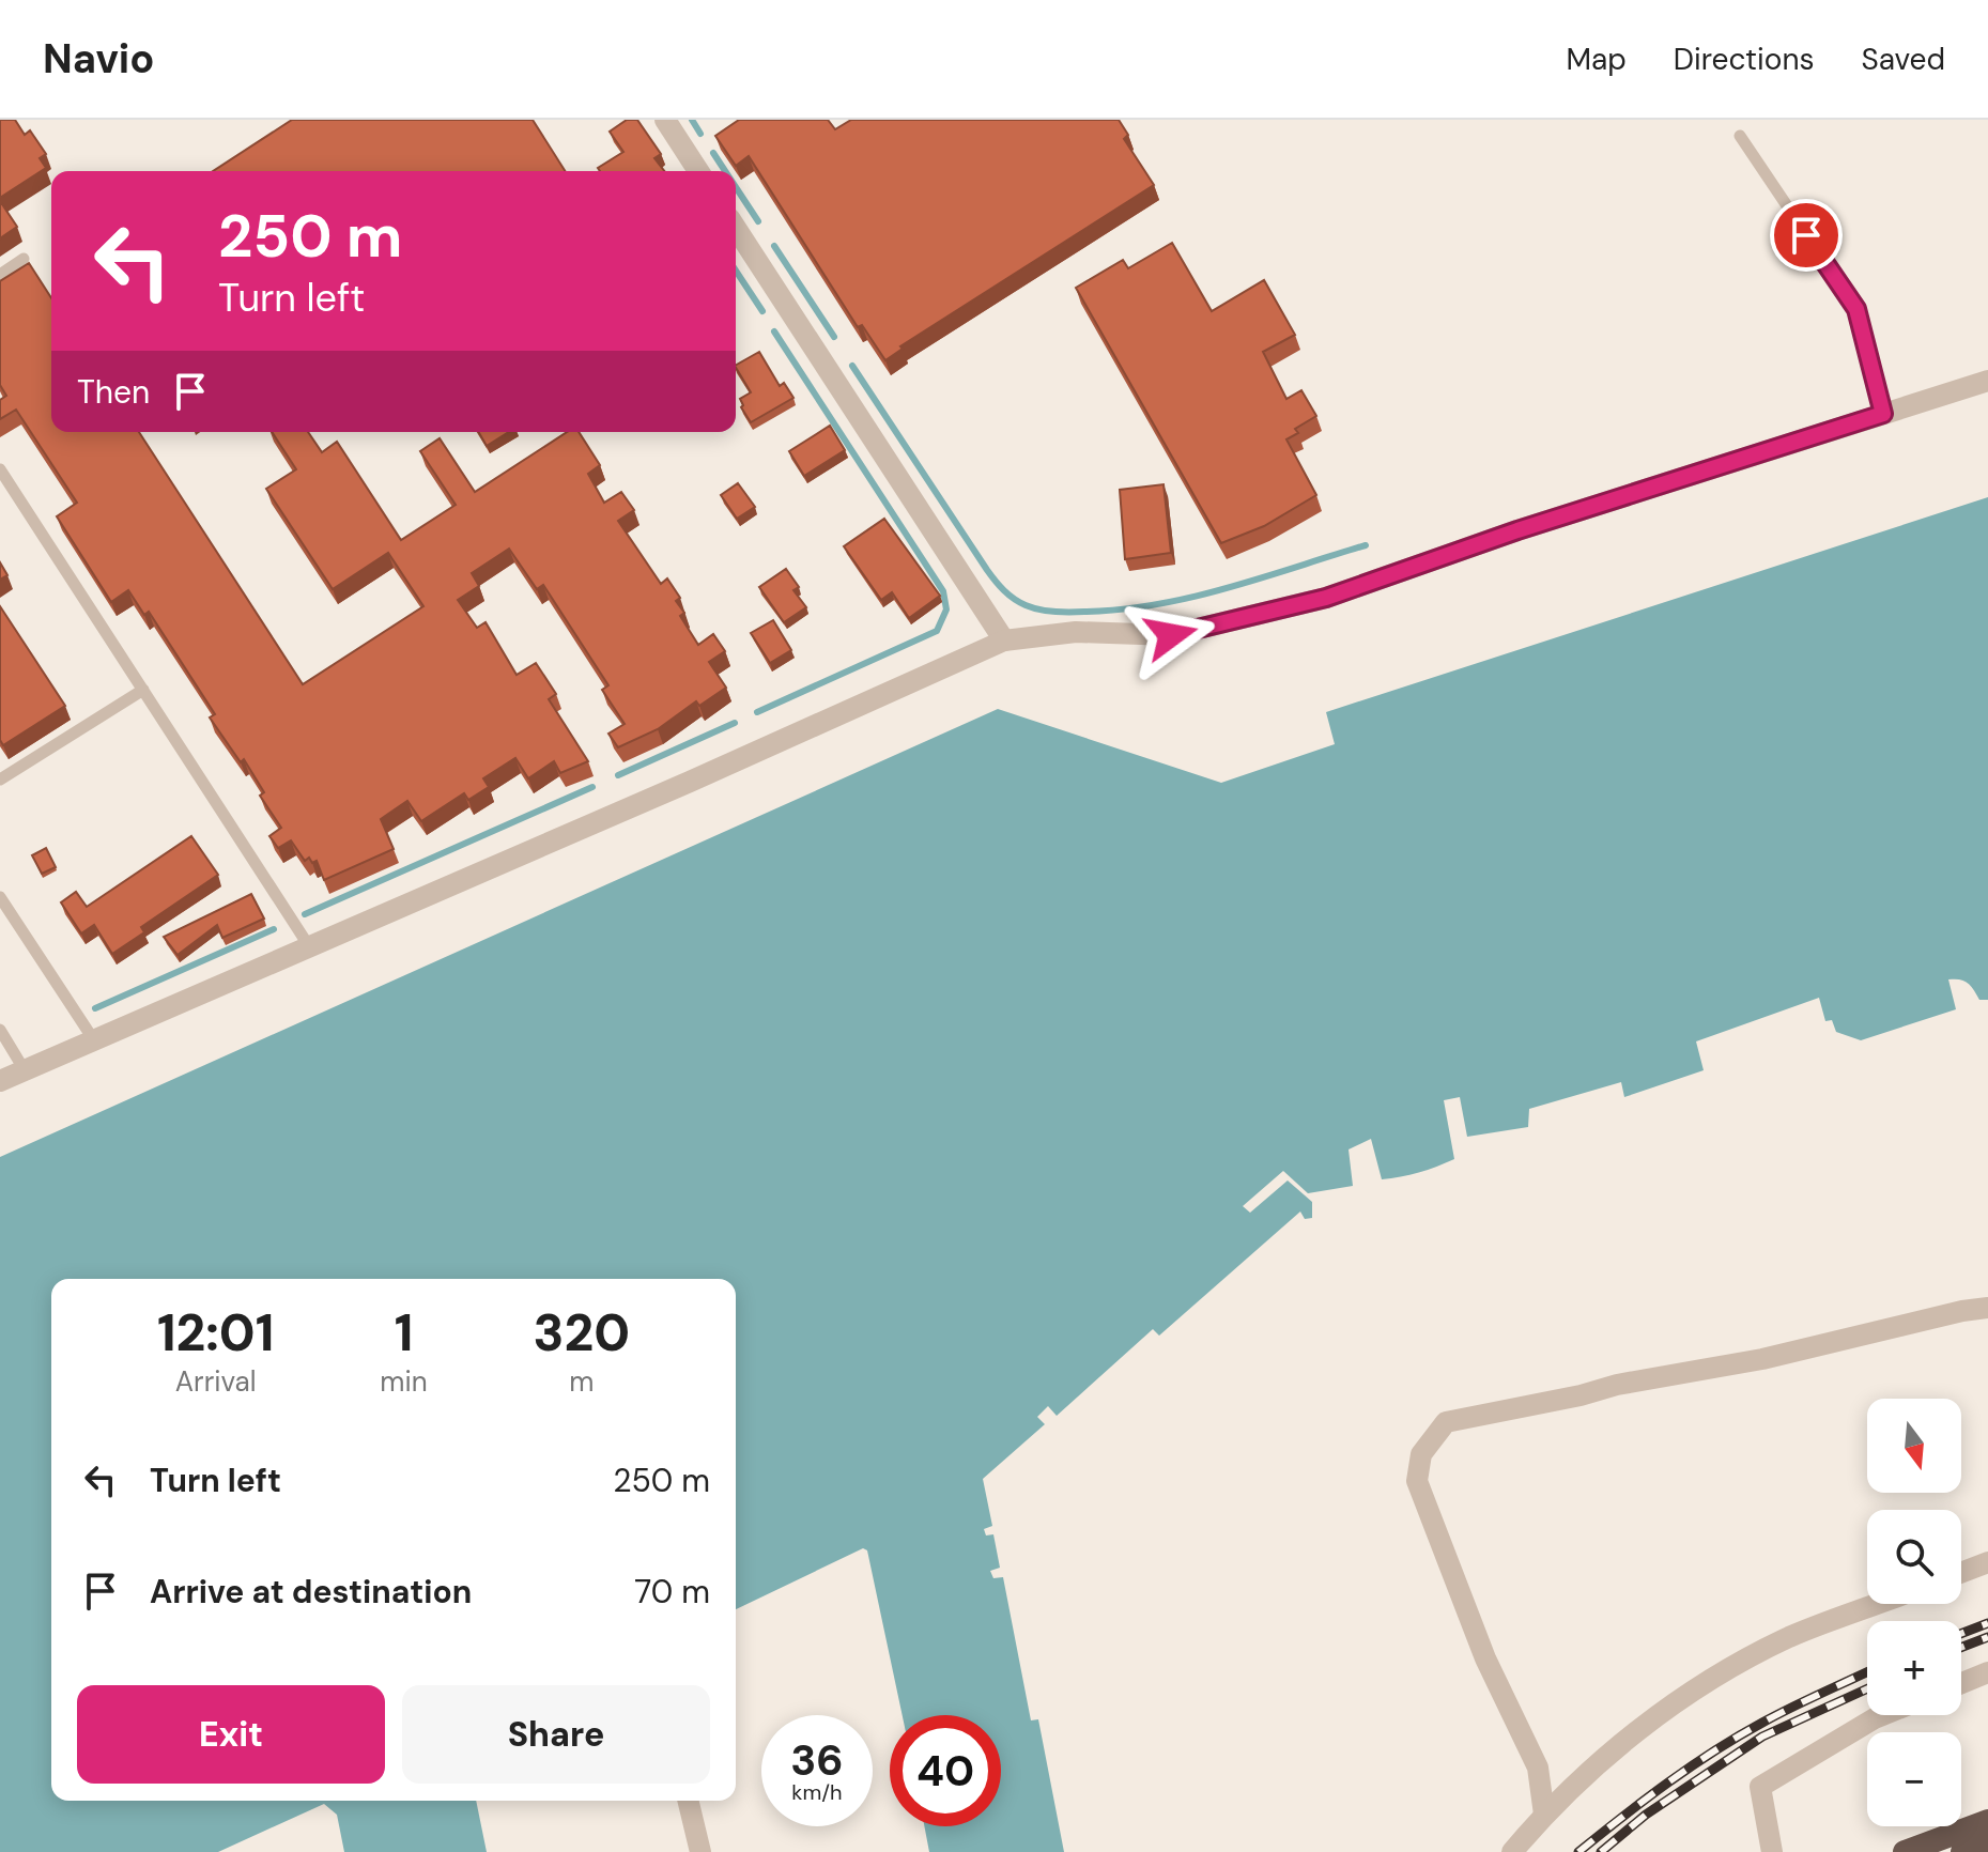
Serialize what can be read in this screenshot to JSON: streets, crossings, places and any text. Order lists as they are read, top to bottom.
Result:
{
  "north": "bottom",
  "page": {
    "header": "Navio",
    "nav": ["Map", "Directions", "Saved"],
    "turn": ["250 m", "Turn left"],
    "then": "Then",
    "eta": [
      "12:01",
      "Arrival",
      "1",
      "min",
      "320",
      "m"
    ],
    "map_buttons": ["+", "−"],
    "list": [
      {
        "name": "Turn left",
        "value": "250 m"
      },
      {
        "name": "Arrive at destination",
        "value": "70 m"
      }
    ],
    "buttons": ["Exit", "Share"],
    "speed": "36 km/h",
    "limit": "40"
  }
}
